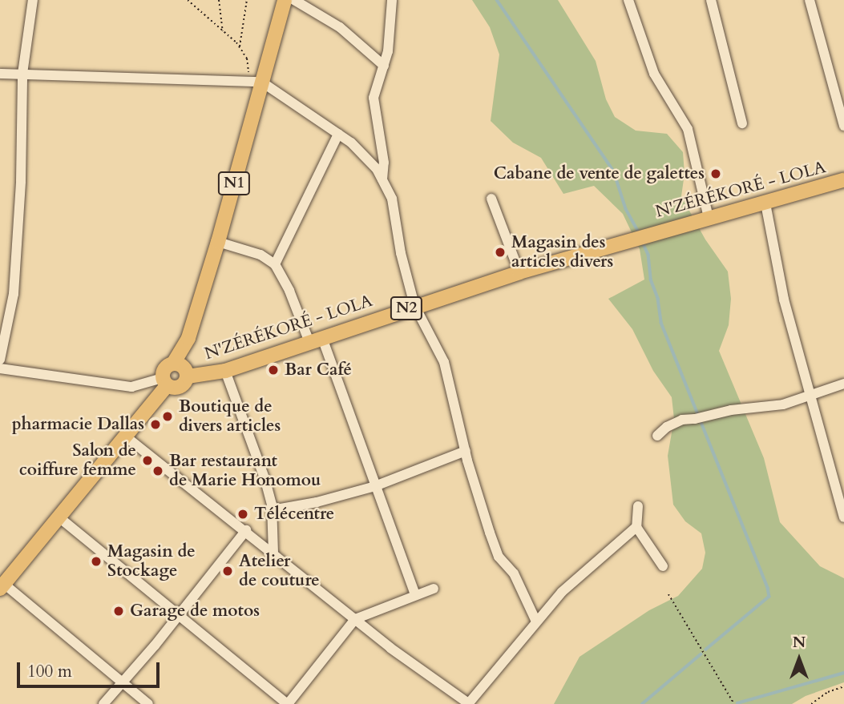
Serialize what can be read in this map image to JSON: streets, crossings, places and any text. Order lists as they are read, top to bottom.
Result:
{
  "streets": {
    "highway": ["N1", "N'ZÉRÉKORÉ - LOLA", "N2"]
  },
  "crossings": [
    ["N1", "N'ZÉRÉKORÉ - LOLA"]
  ],
  "places": [
    "Cabane de vente de galettes",
    "Magasin des articles divers",
    "Bar Café",
    "Boutique de divers articles",
    "pharmacie Dallas",
    "Salon de coiffure femme",
    "Bar restaurant de Marie Honomou",
    "Télécentre",
    "Magasin de Stockage",
    "Atelier de couture",
    "Garage de motos"
  ],
  "scale_bar": "100 m",
  "north": "top"
}
